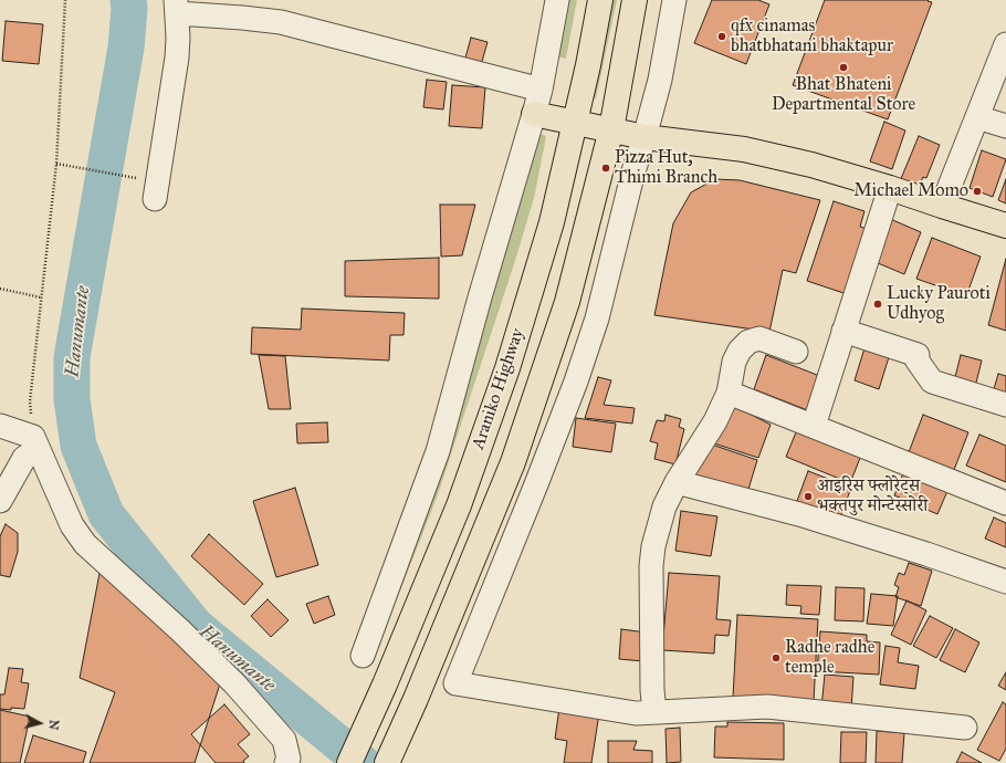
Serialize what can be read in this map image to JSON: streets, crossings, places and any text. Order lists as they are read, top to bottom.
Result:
{
  "streets": {
    "main road": ["Araniko Highway"]
  },
  "water": ["Hanumante"],
  "places": [
    "qfx cinamas bhatbhatani bhaktapur",
    "Bhat Bhateni Departmental Store",
    "Pizza Hut, Thimi Branch",
    "Michael Momo",
    "Lucky Pauroti Udhyog",
    "आइरिस फ्लोरेट्स भक्तपुर मोन्टेस्सोरी",
    "Radhe radhe temple"
  ],
  "north": "right"
}
